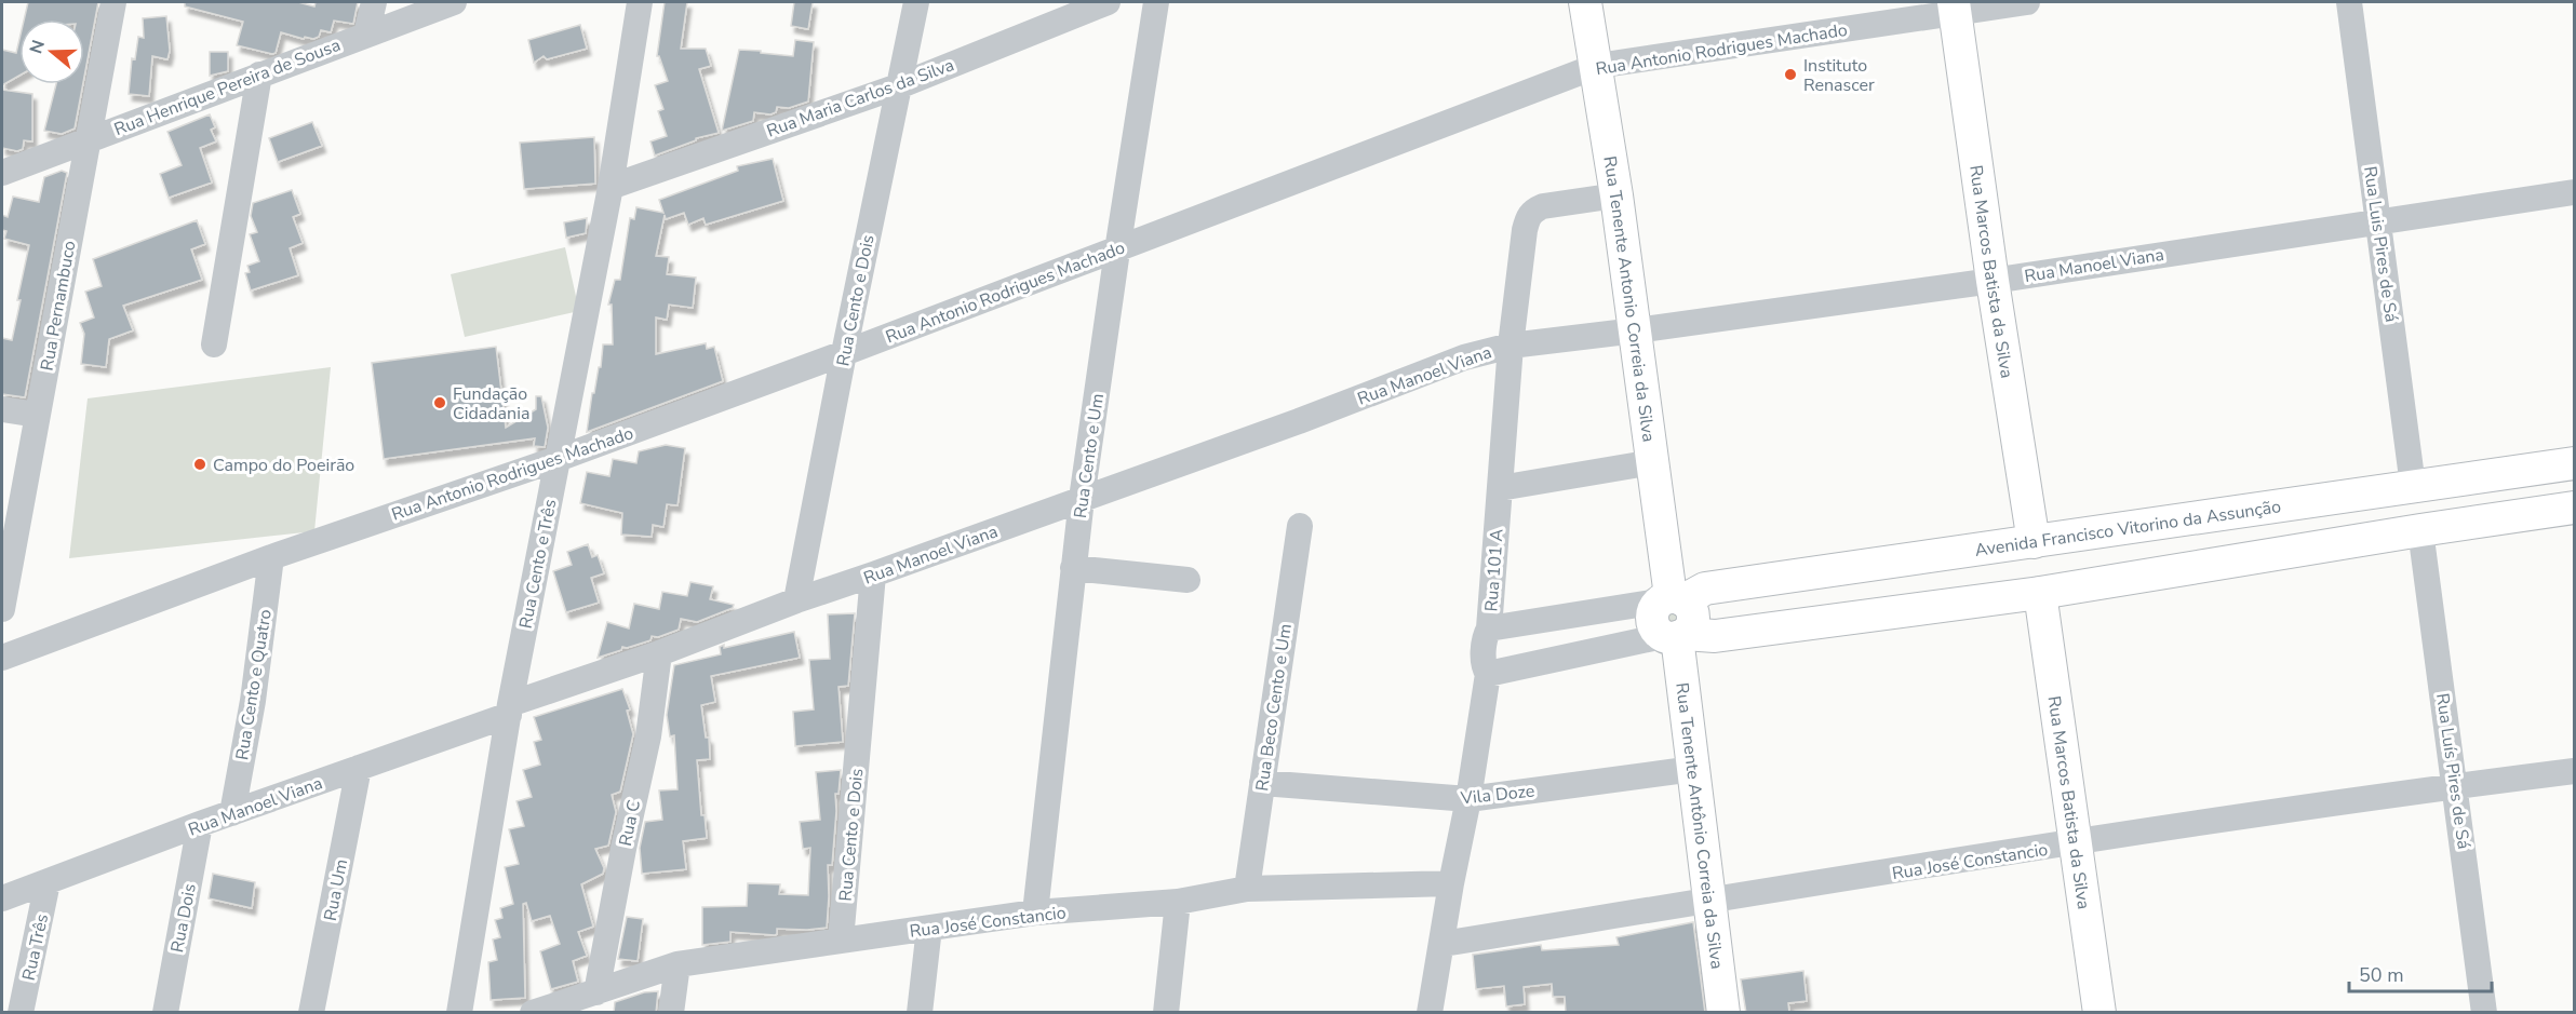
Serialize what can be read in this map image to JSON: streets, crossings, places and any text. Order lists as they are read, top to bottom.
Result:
{
  "streets": {
    "main road": [
      "Rua Marcos Batista da Silva",
      "Rua Tenente Antonio Correia da Silva",
      "Avenida Francisco Vitorino da Assunção",
      "Rua Tenente Antônio Correia da Silva"
    ],
    "street": [
      "Rua Antonio Rodrigues Machado",
      "Rua Henrique Pereira de Sousa",
      "Rua Maria Carlos da Silva",
      "Rua Luis Pires de Sá",
      "Rua Manoel Viana",
      "Rua Cento e Dois",
      "Rua Pernambuco",
      "Rua Cento e Um",
      "Rua Cento e Três",
      "Rua 101 A",
      "Rua Cento e Quatro",
      "Rua Beco Cento e Um",
      "Rua Luís Pires de Sá",
      "Vila Doze",
      "Rua C",
      "Rua José Constancio",
      "Rua Um",
      "Rua Dois",
      "Rua Três"
    ]
  },
  "crossings": [
    ["Rua Antonio Rodrigues Machado", "Rua Marcos Batista da Silva"],
    ["Rua Antonio Rodrigues Machado", "Rua Tenente Antonio Correia da Silva"],
    ["Rua Antonio Rodrigues Machado", "Rua Cento e Dois"],
    ["Rua Antonio Rodrigues Machado", "Rua Cento e Um"],
    ["Rua Antonio Rodrigues Machado", "Rua Cento e Três"],
    ["Rua Antonio Rodrigues Machado", "Rua Cento e Quatro"],
    ["Rua Henrique Pereira de Sousa", "Rua Pernambuco"],
    ["Rua Maria Carlos da Silva", "Rua Cento e Dois"],
    ["Rua Maria Carlos da Silva", "Rua Cento e Três"],
    ["Rua Luis Pires de Sá", "Rua Manoel Viana"],
    ["Rua Luis Pires de Sá", "Avenida Francisco Vitorino da Assunção"],
    ["Rua Manoel Viana", "Rua Marcos Batista da Silva"],
    ["Rua Manoel Viana", "Rua Tenente Antonio Correia da Silva"],
    ["Rua Manoel Viana", "Rua Cento e Dois"],
    ["Rua Manoel Viana", "Rua Cento e Um"],
    ["Rua Manoel Viana", "Rua Cento e Três"],
    ["Rua Manoel Viana", "Rua 101 A"],
    ["Rua Manoel Viana", "Rua Cento e Quatro"],
    ["Rua Manoel Viana", "Rua C"],
    ["Rua Manoel Viana", "Rua Um"],
    ["Rua Manoel Viana", "Rua Dois"],
    ["Rua Manoel Viana", "Rua Três"],
    ["Rua Marcos Batista da Silva", "Avenida Francisco Vitorino da Assunção"],
    ["Rua Marcos Batista da Silva", "Rua José Constancio"],
    ["Rua Tenente Antonio Correia da Silva", "Avenida Francisco Vitorino da Assunção"],
    ["Rua Tenente Antonio Correia da Silva", "Rua 101 A"],
    ["Rua Tenente Antonio Correia da Silva", "Rua Tenente Antônio Correia da Silva"],
    ["Rua Cento e Dois", "Rua José Constancio"],
    ["Rua Cento e Um", "Rua José Constancio"],
    ["Rua 101 A", "Vila Doze"],
    ["Rua 101 A", "Rua José Constancio"],
    ["Rua Beco Cento e Um", "Vila Doze"],
    ["Rua Beco Cento e Um", "Rua José Constancio"],
    ["Rua Luís Pires de Sá", "Rua José Constancio"],
    ["Vila Doze", "Rua Tenente Antônio Correia da Silva"],
    ["Rua C", "Rua José Constancio"],
    ["Rua Tenente Antônio Correia da Silva", "Rua José Constancio"]
  ],
  "places": ["Instituto Renascer", "Fundação Cidadania", "Campo do Poeirão"],
  "scale_bar": "50 m",
  "north": "left"
}
